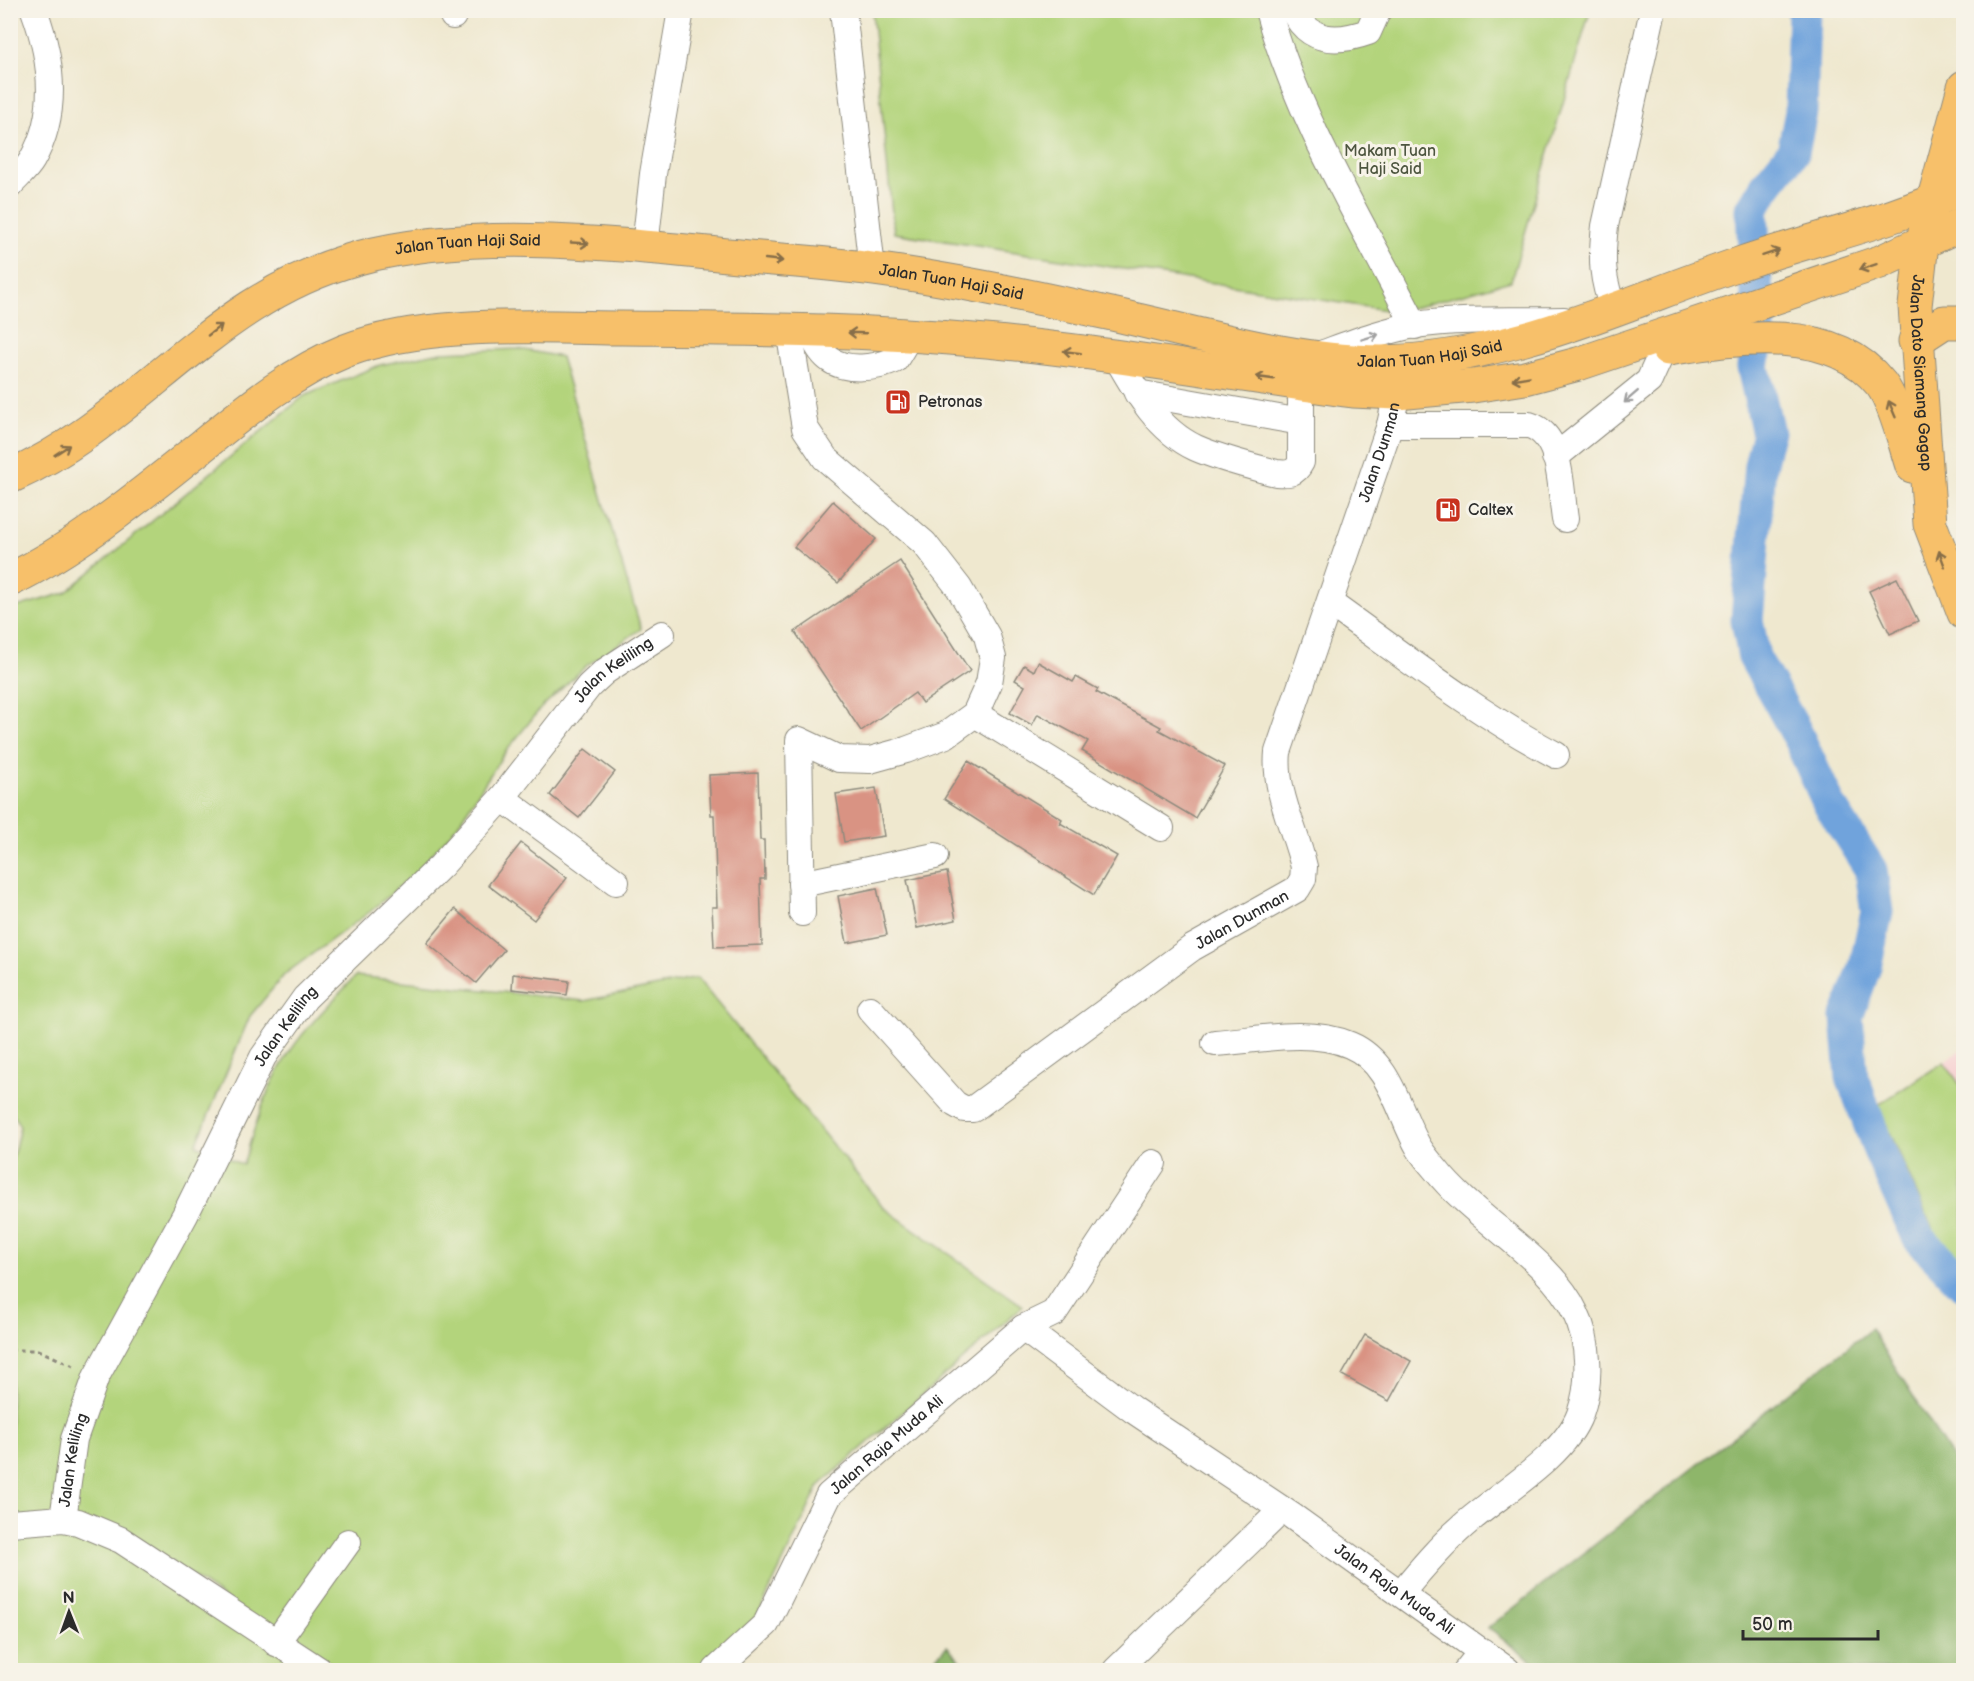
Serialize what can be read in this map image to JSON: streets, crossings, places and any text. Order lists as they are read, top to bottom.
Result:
{
  "streets": {
    "main road": ["Jalan Tuan Haji Said", "Jalan Dato Siamang Gagap"],
    "street": ["Jalan Dunman", "Jalan Keliling", "Jalan Raja Muda Ali"]
  },
  "crossings": [
    ["Jalan Tuan Haji Said", "Jalan Dato Siamang Gagap"],
    ["Jalan Tuan Haji Said", "Jalan Dunman"]
  ],
  "parks": ["Makam Tuan Haji Said"],
  "places": {
    "fuel station": ["Petronas", "Caltex"]
  },
  "scale_bar": "50 m",
  "north": "top"
}
